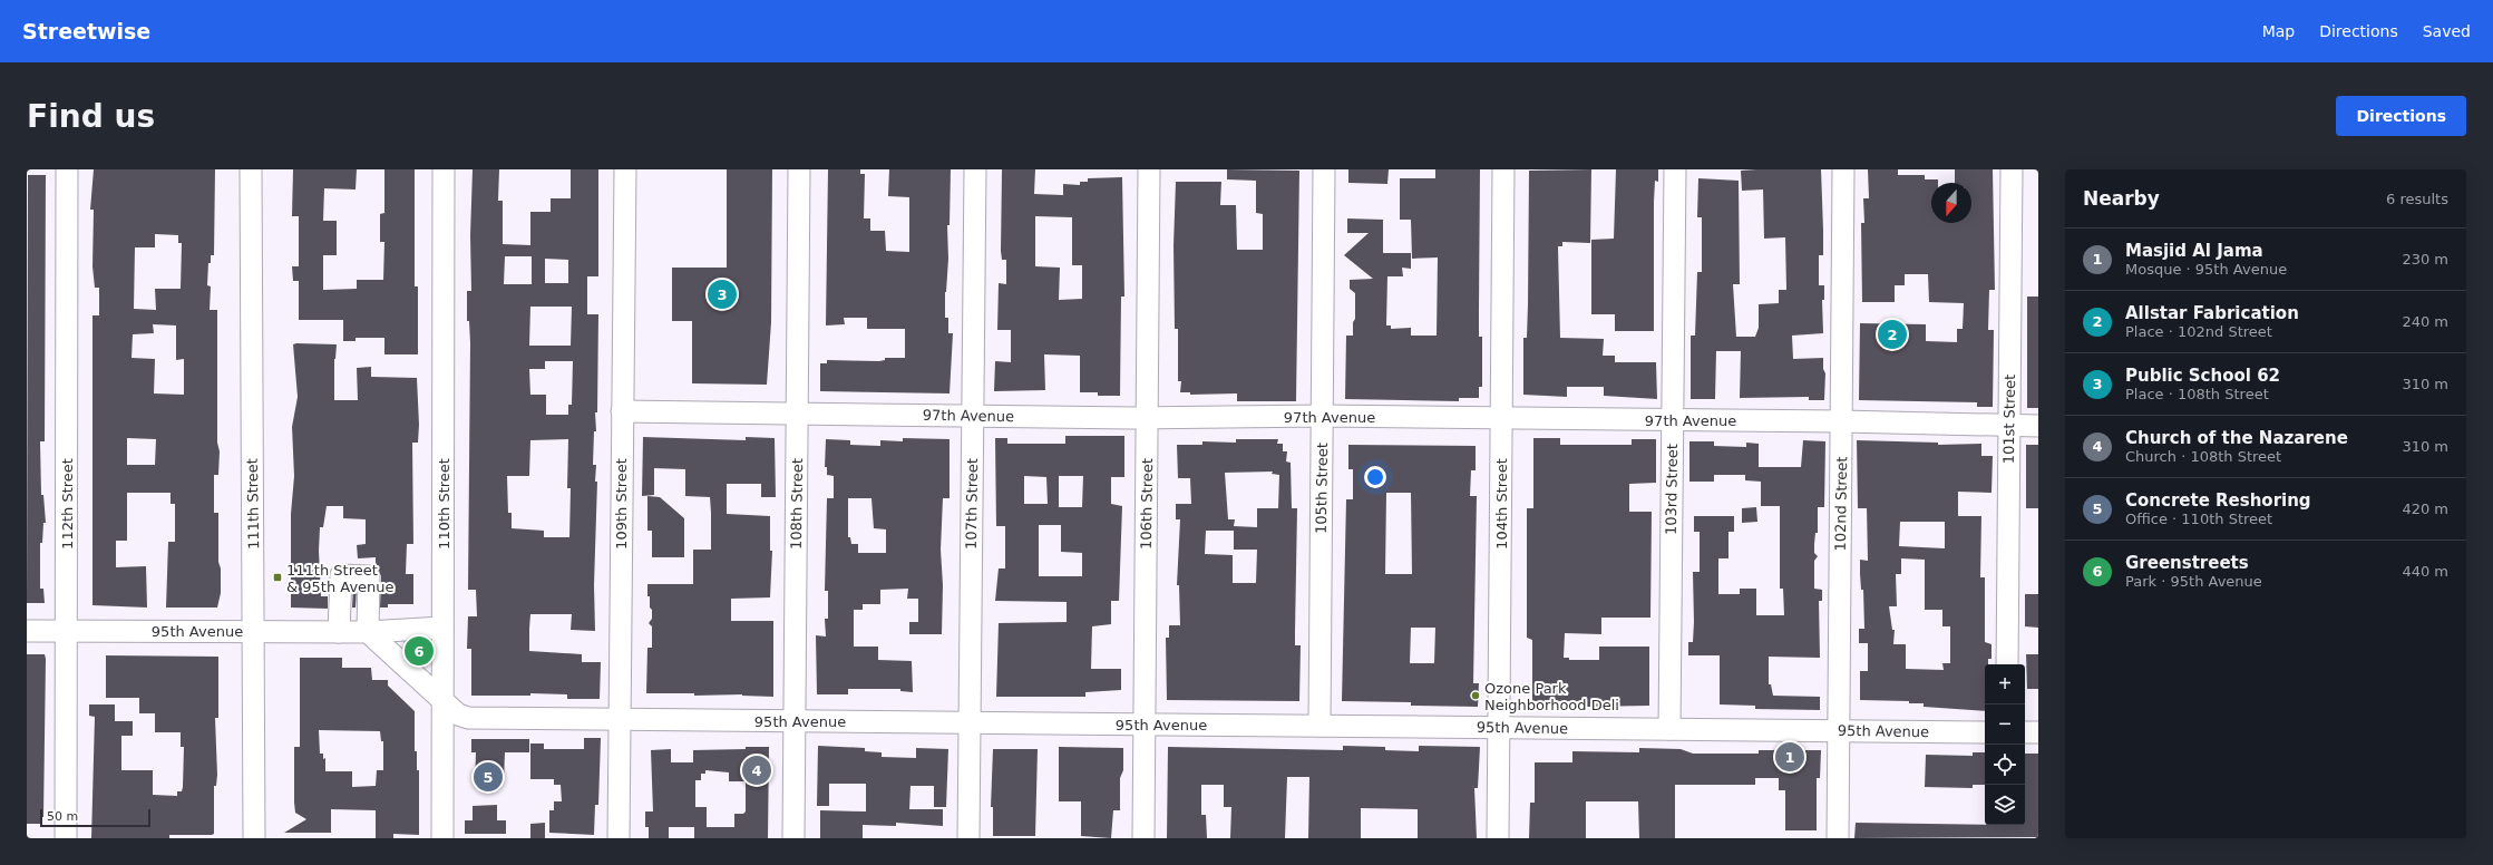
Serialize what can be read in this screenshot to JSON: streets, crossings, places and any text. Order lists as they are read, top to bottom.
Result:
{
  "streets": {
    "street": [
      "97th Avenue",
      "101st Street",
      "105th Street",
      "103rd Street",
      "112th Street",
      "111th Street",
      "110th Street",
      "109th Street",
      "108th Street",
      "107th Street",
      "106th Street",
      "104th Street",
      "102nd Street",
      "95th Avenue"
    ]
  },
  "crossings": [
    ["97th Avenue", "101st Street"],
    ["97th Avenue", "105th Street"],
    ["97th Avenue", "103rd Street"],
    ["97th Avenue", "109th Street"],
    ["97th Avenue", "108th Street"],
    ["97th Avenue", "107th Street"],
    ["97th Avenue", "106th Street"],
    ["97th Avenue", "104th Street"],
    ["97th Avenue", "102nd Street"],
    ["105th Street", "95th Avenue"],
    ["103rd Street", "95th Avenue"],
    ["112th Street", "95th Avenue"],
    ["111th Street", "95th Avenue"],
    ["110th Street", "95th Avenue"],
    ["109th Street", "95th Avenue"],
    ["108th Street", "95th Avenue"],
    ["107th Street", "95th Avenue"],
    ["106th Street", "95th Avenue"],
    ["104th Street", "95th Avenue"],
    ["102nd Street", "95th Avenue"]
  ],
  "places": {
    "transit": ["111th Street & 95th Avenue"],
    "other": ["Ozone Park Neighborhood Deli"]
  },
  "scale_bar": "50 m",
  "north": "bottom",
  "page": {
    "header": "Streetwise",
    "nav": ["Map", "Directions", "Saved"],
    "buttons": "Directions",
    "title": "Find us",
    "heading": ["Nearby", "6 results"],
    "list": [
      {
        "mark": "1",
        "name": "Masjid Al Jama",
        "note": "Mosque · 95th Avenue",
        "value": "230 m"
      },
      {
        "mark": "2",
        "name": "Allstar Fabrication",
        "note": "Place · 102nd Street",
        "value": "240 m"
      },
      {
        "mark": "3",
        "name": "Public School 62",
        "note": "Place · 108th Street",
        "value": "310 m"
      },
      {
        "mark": "4",
        "name": "Church of the Nazarene",
        "note": "Church · 108th Street",
        "value": "310 m"
      },
      {
        "mark": "5",
        "name": "Concrete Reshoring",
        "note": "Office · 110th Street",
        "value": "420 m"
      },
      {
        "mark": "6",
        "name": "Greenstreets",
        "note": "Park · 95th Avenue",
        "value": "440 m"
      }
    ],
    "pins": [
      "3",
      "2",
      "6",
      "1",
      "4",
      "5"
    ],
    "map_buttons": ["+", "−"],
    "scale": "50 m"
  }
}
